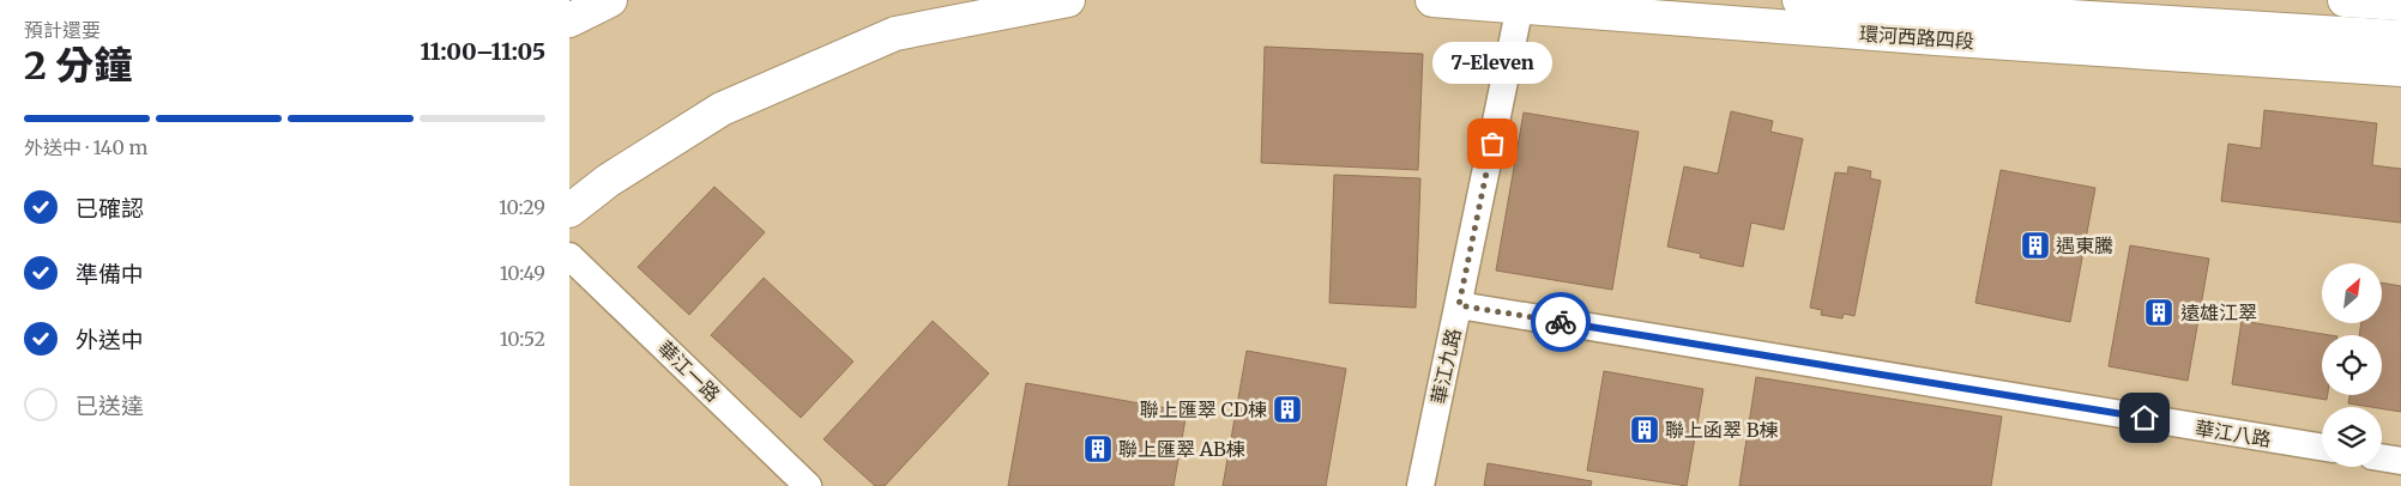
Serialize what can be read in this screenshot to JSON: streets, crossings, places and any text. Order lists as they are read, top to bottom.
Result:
{
  "streets": {
    "main road": ["環河西路四段"],
    "street": ["華江九路", "華江一路", "華江八路"]
  },
  "crossings": [
    ["環河西路四段", "華江九路"],
    ["華江九路", "華江八路"]
  ],
  "places": {
    "other": ["7-Eleven"],
    "building": [
      "遇東騰",
      "遠雄江翠",
      "聯上匯翠 CD棟",
      "聯上函翠 B棟",
      "聯上匯翠 AB棟"
    ]
  },
  "north": "top right",
  "page": {
    "heading": ["2 分鐘", "預計還要", "11:00–11:05"],
    "bubble": "7-Eleven",
    "bar": "外送中 · 140 m",
    "list": [
      ["已確認", "10:29"],
      ["準備中", "10:49"],
      ["外送中", "10:52"],
      "已送達"
    ]
  }
}
